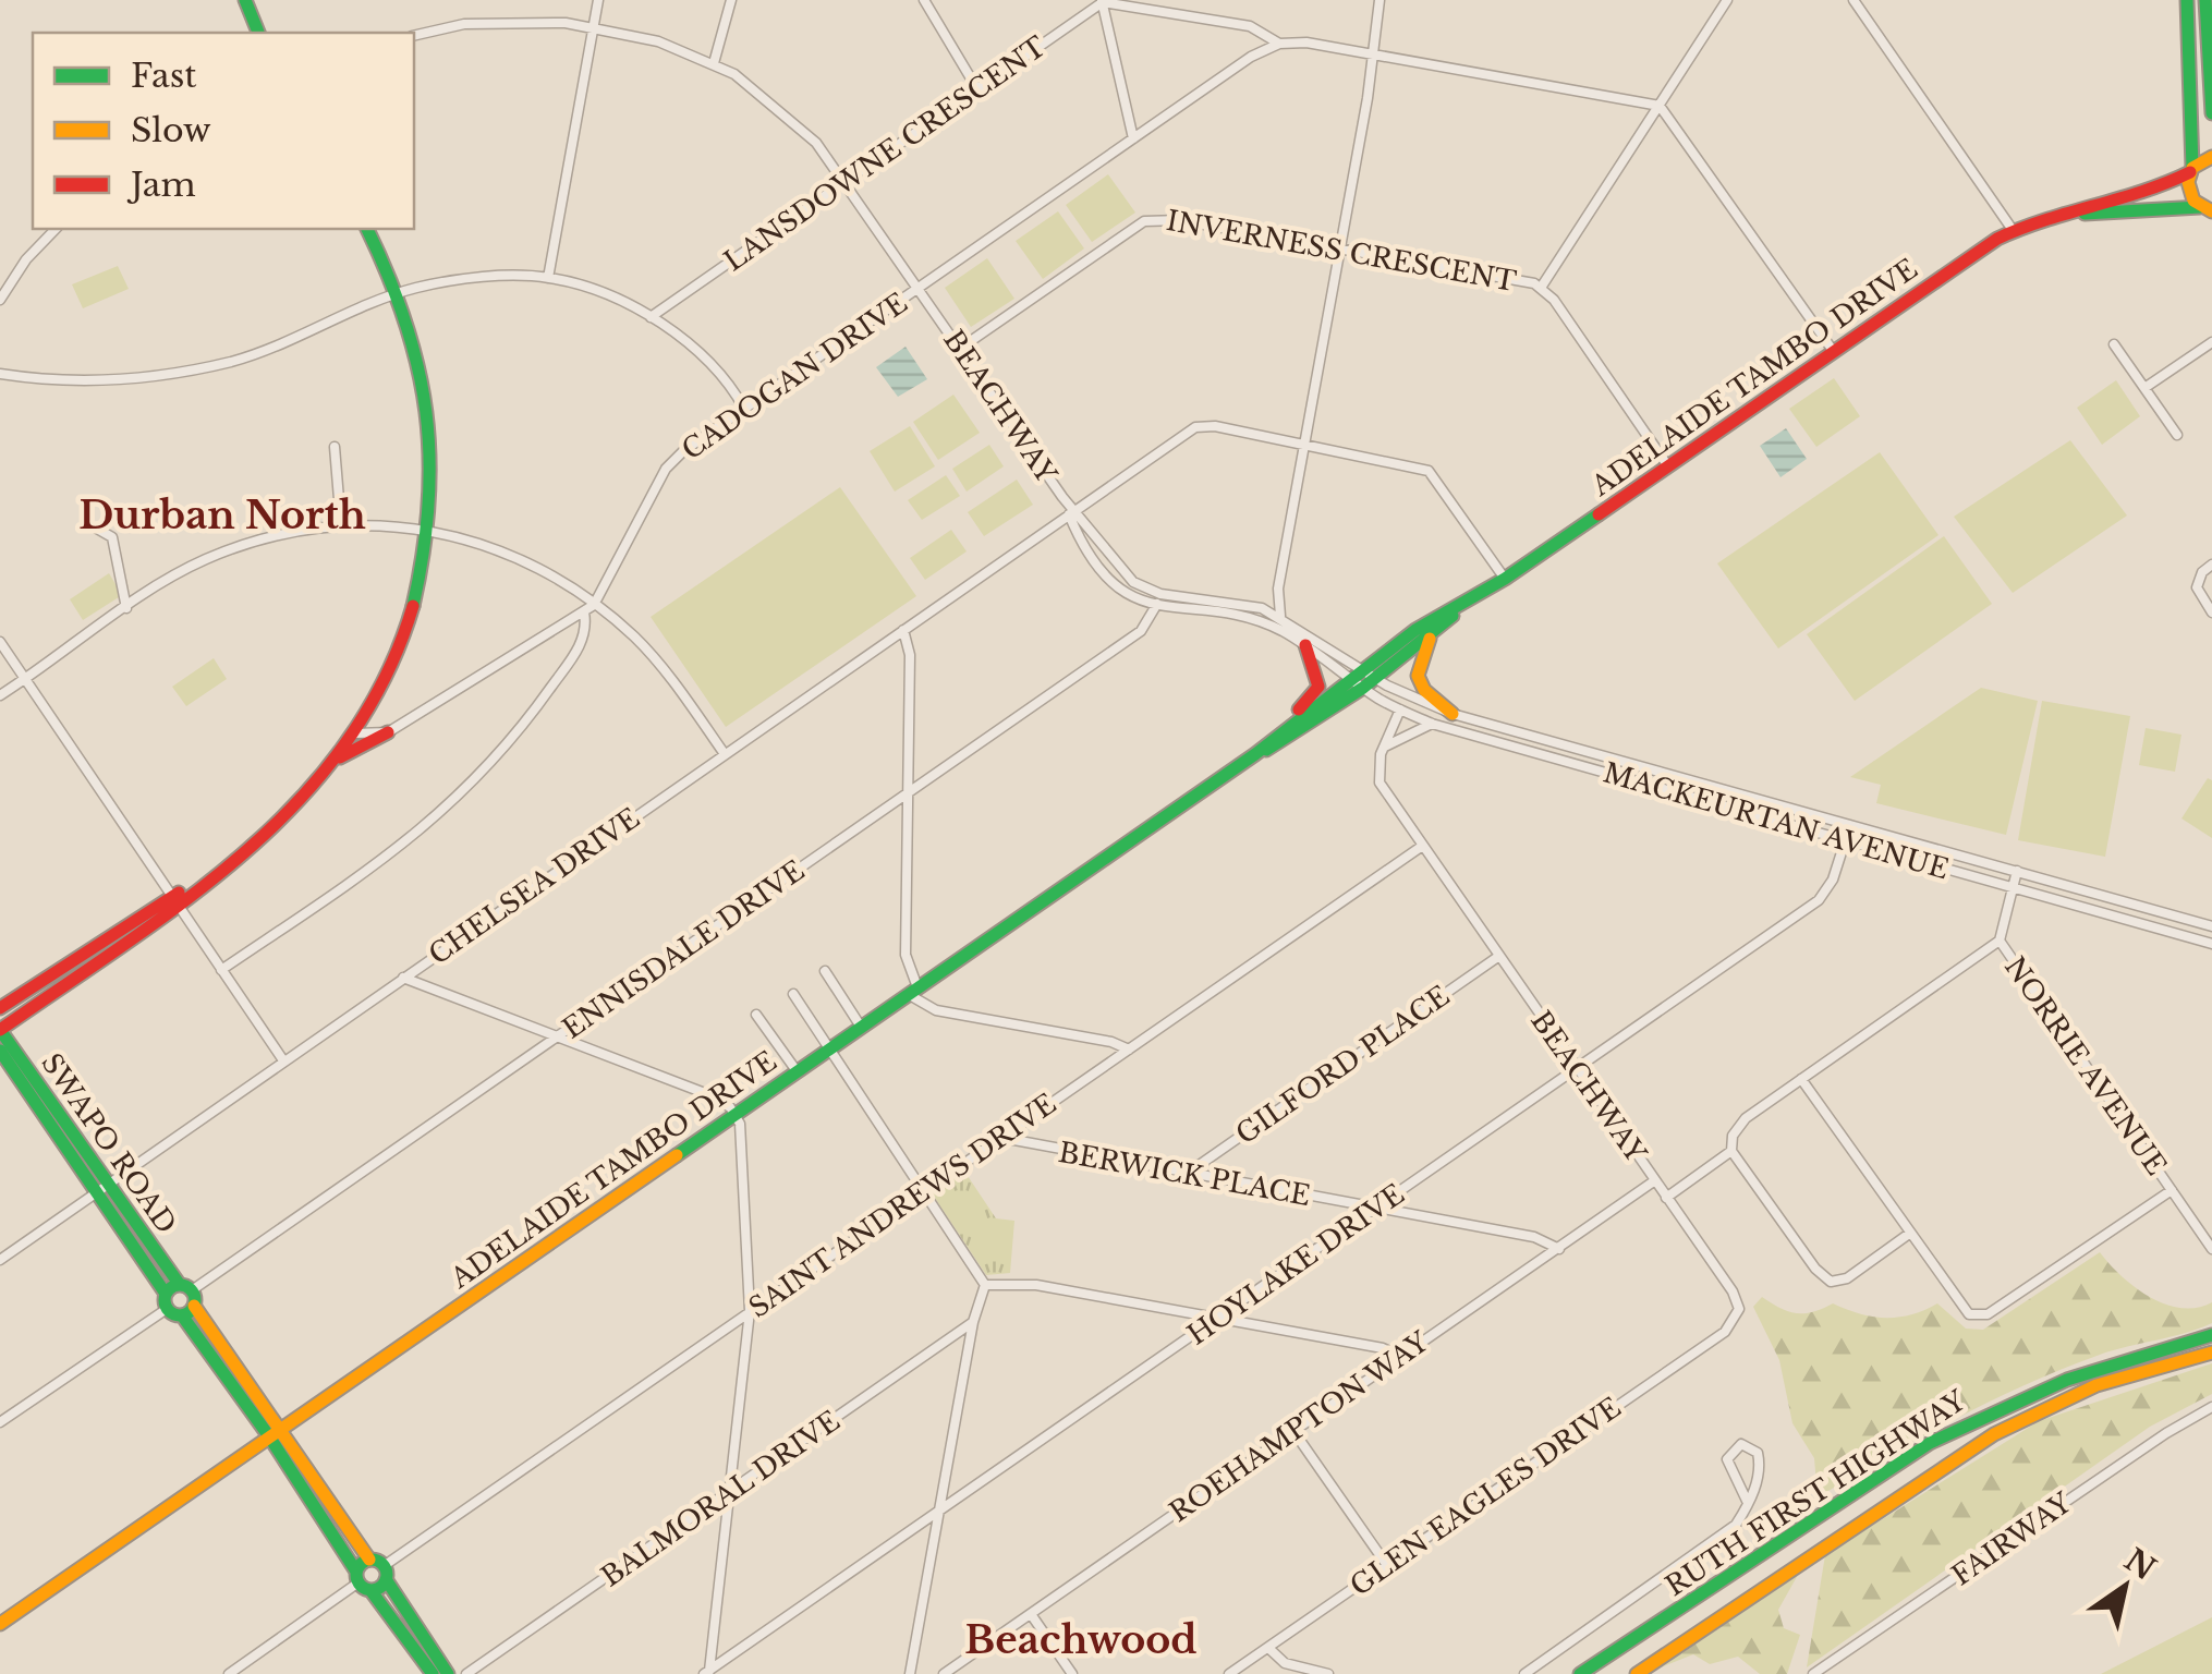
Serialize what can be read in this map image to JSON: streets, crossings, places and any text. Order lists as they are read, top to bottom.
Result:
{
  "streets": {
    "main road": ["ADELAIDE TAMBO DRIVE", "SWAPO ROAD", "RUTH FIRST HIGHWAY"],
    "street": [
      "LANSDOWNE CRESCENT",
      "INVERNESS CRESCENT",
      "CADOGAN DRIVE",
      "BEACHWAY",
      "MACKEURTAN AVENUE",
      "CHELSEA DRIVE",
      "ENNISDALE DRIVE",
      "GILFORD PLACE",
      "NORRIE AVENUE",
      "BERWICK PLACE",
      "SAINT ANDREWS DRIVE",
      "HOYLAKE DRIVE",
      "ROEHAMPTON WAY",
      "GLEN EAGLES DRIVE",
      "BALMORAL DRIVE",
      "FAIRWAY"
    ]
  },
  "crossings": [
    ["LANSDOWNE CRESCENT", "BEACHWAY"],
    ["INVERNESS CRESCENT", "ADELAIDE TAMBO DRIVE"],
    ["INVERNESS CRESCENT", "BEACHWAY"],
    ["CADOGAN DRIVE", "BEACHWAY"],
    ["ADELAIDE TAMBO DRIVE", "BEACHWAY"],
    ["ADELAIDE TAMBO DRIVE", "MACKEURTAN AVENUE"],
    ["ADELAIDE TAMBO DRIVE", "CHELSEA DRIVE"],
    ["BEACHWAY", "MACKEURTAN AVENUE"],
    ["BEACHWAY", "CHELSEA DRIVE"],
    ["BEACHWAY", "ENNISDALE DRIVE"],
    ["BEACHWAY", "GILFORD PLACE"],
    ["BEACHWAY", "SAINT ANDREWS DRIVE"],
    ["BEACHWAY", "HOYLAKE DRIVE"],
    ["BEACHWAY", "ROEHAMPTON WAY"],
    ["BEACHWAY", "GLEN EAGLES DRIVE"],
    ["MACKEURTAN AVENUE", "NORRIE AVENUE"],
    ["MACKEURTAN AVENUE", "HOYLAKE DRIVE"],
    ["CHELSEA DRIVE", "SWAPO ROAD"],
    ["ENNISDALE DRIVE", "SWAPO ROAD"],
    ["GILFORD PLACE", "BERWICK PLACE"],
    ["BERWICK PLACE", "SAINT ANDREWS DRIVE"],
    ["BERWICK PLACE", "HOYLAKE DRIVE"],
    ["BERWICK PLACE", "ROEHAMPTON WAY"]
  ],
  "districts": ["Durban North", "Beachwood"],
  "legend": ["Fast", "Slow", "Jam"],
  "north": "top right"
}
